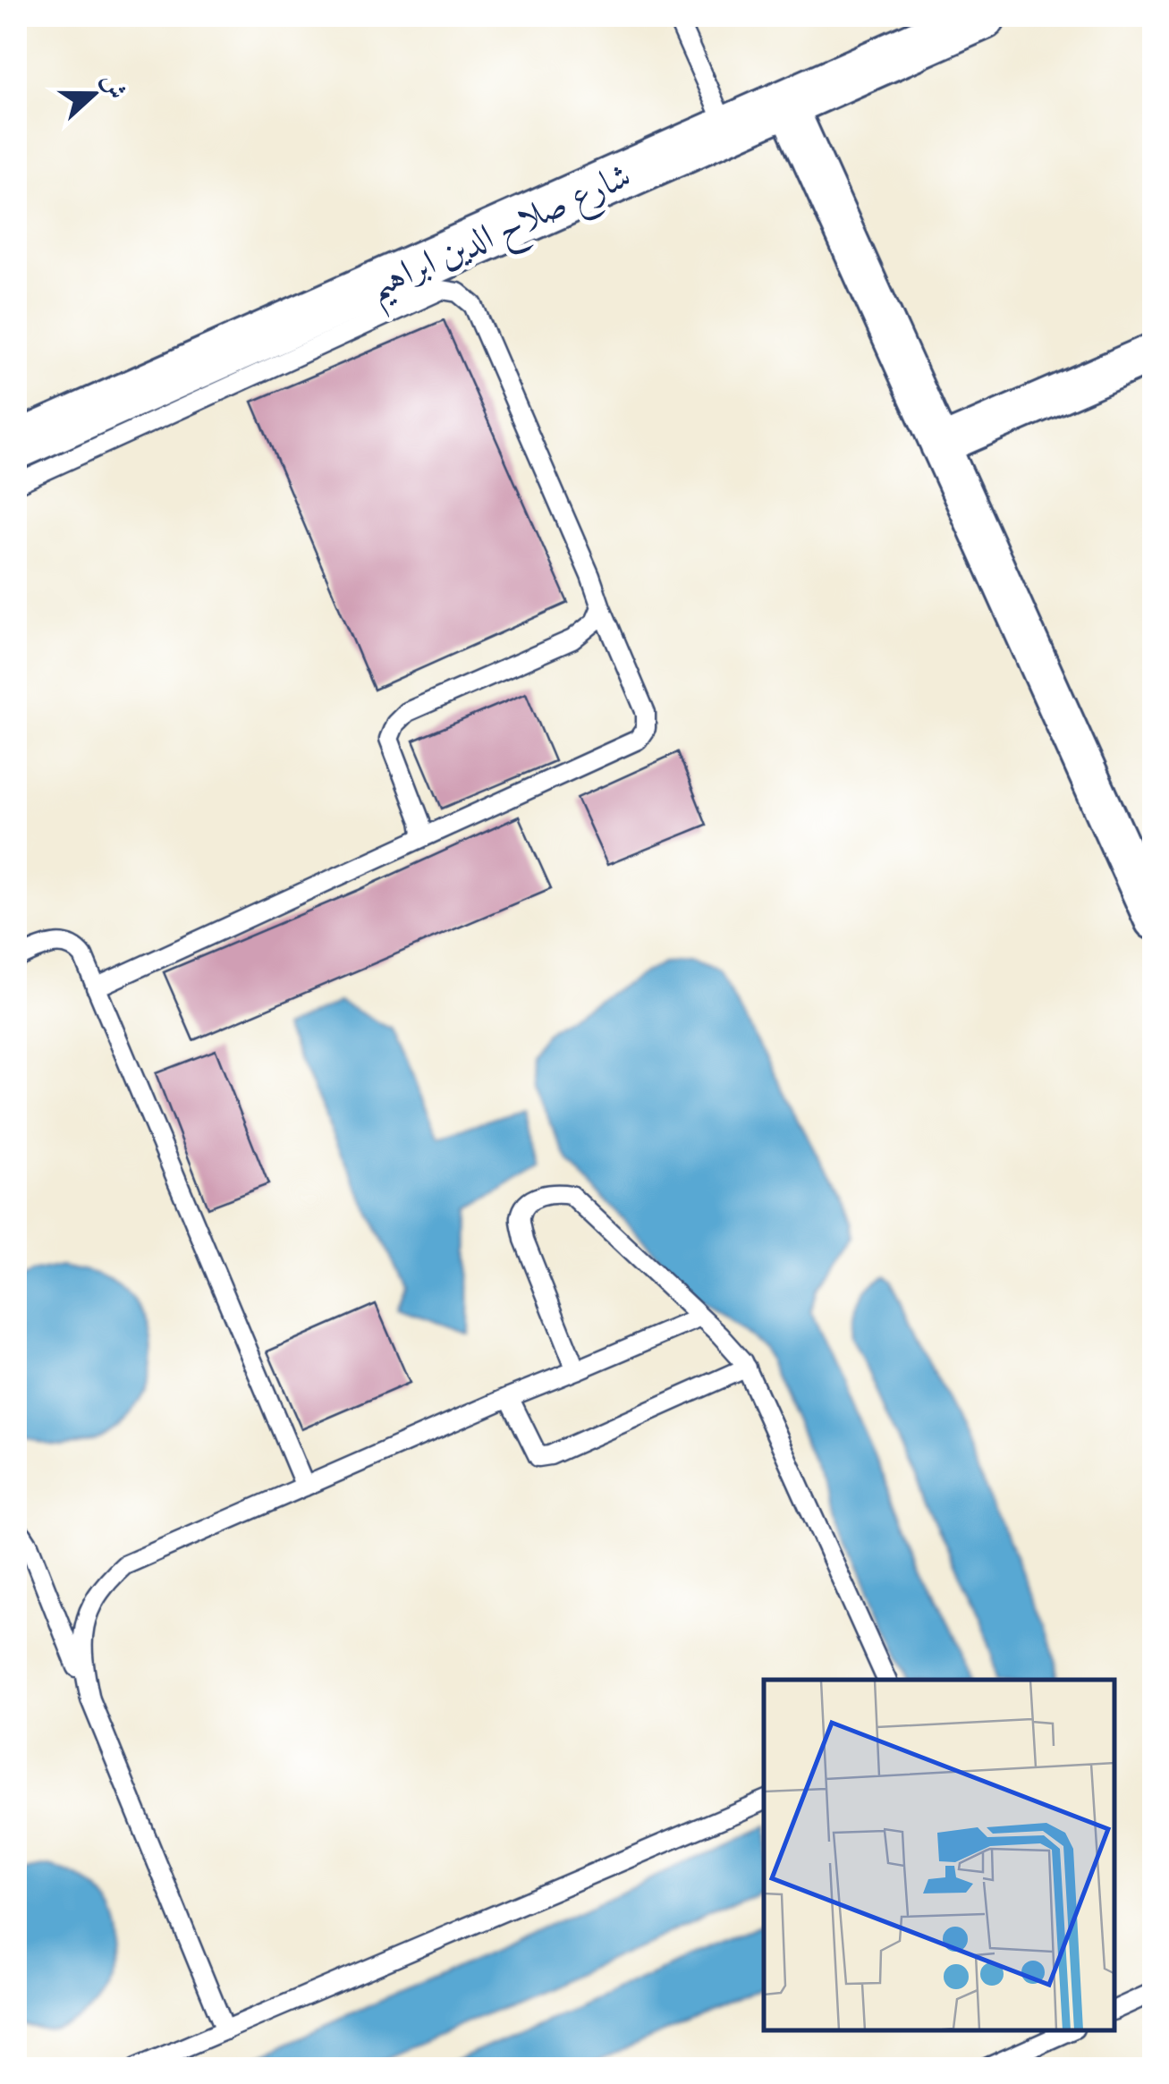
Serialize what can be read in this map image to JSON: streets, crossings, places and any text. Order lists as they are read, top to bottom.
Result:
{
  "streets": {
    "street": ["شارع صلاح الدين ابراهيم"]
  },
  "north": "right"
}
